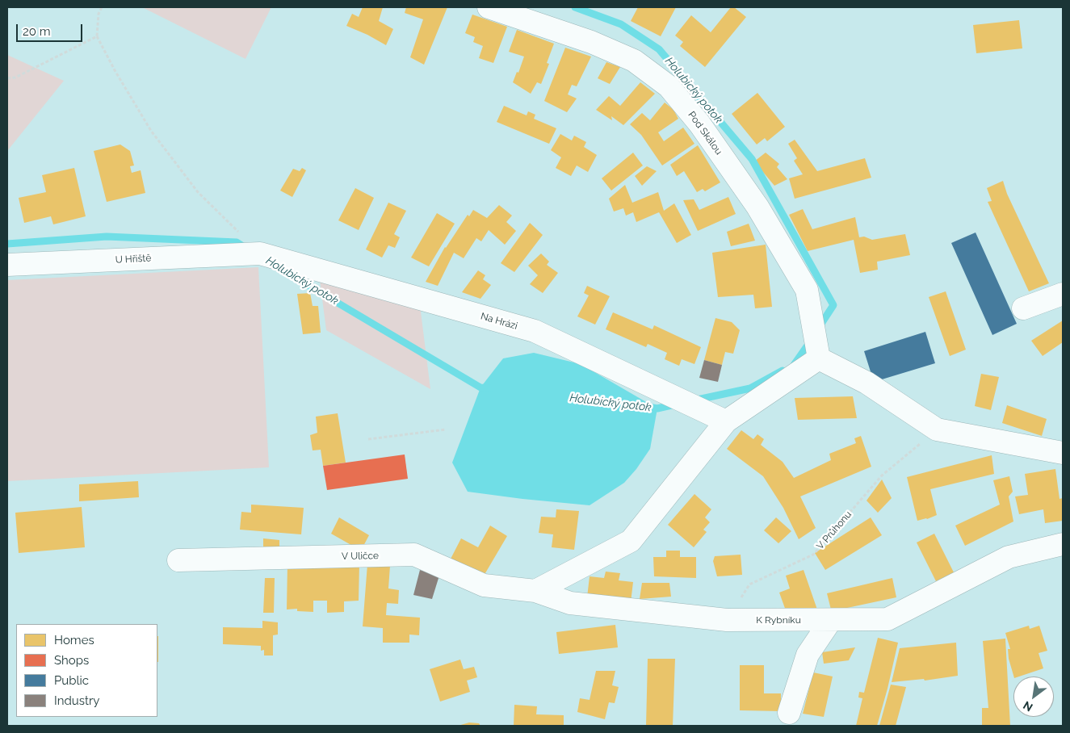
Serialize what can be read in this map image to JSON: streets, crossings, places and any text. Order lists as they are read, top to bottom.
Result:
{
  "streets": {
    "street": [
      "Pod Skálou",
      "U Hřiště",
      "Na Hrázi",
      "V Uličce",
      "K Rybníku"
    ],
    "path": ["V Průhonu"]
  },
  "crossings": [
    ["U Hřiště", "Na Hrázi"],
    ["V Průhonu", "K Rybníku"],
    ["V Uličce", "K Rybníku"]
  ],
  "water": ["Holubický potok"],
  "legend": [
    "Homes",
    "Shops",
    "Public",
    "Industry"
  ],
  "scale_bar": "20 m",
  "north": "bottom left"
}
